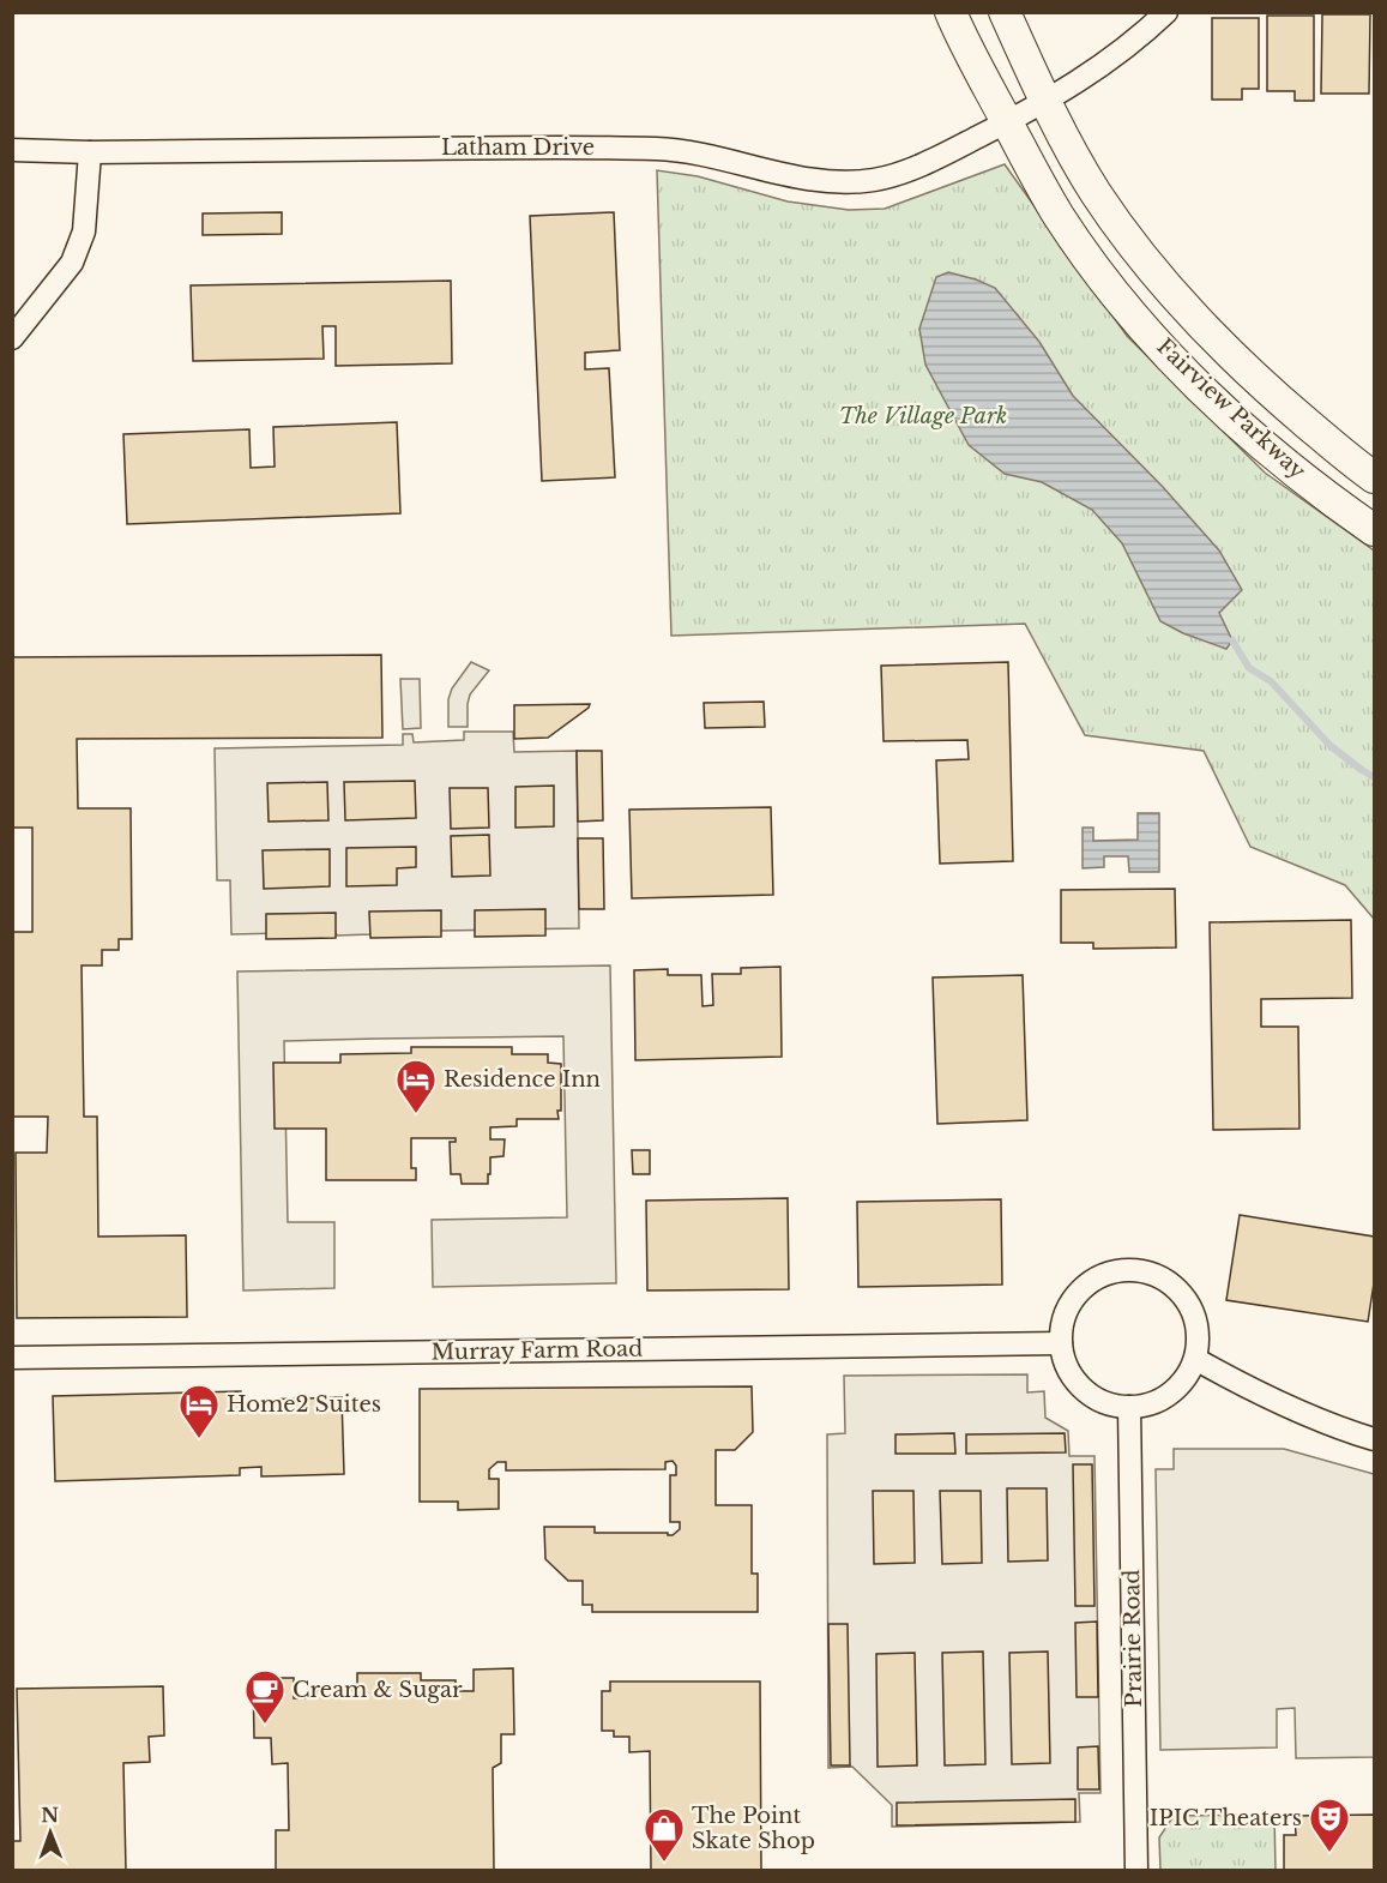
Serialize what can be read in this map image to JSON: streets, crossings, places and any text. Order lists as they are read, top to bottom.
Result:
{
  "streets": {
    "street": [
      "Latham Drive",
      "Fairview Parkway",
      "Murray Farm Road",
      "Prairie Road"
    ]
  },
  "crossings": [
    ["Latham Drive", "Fairview Parkway"],
    ["Murray Farm Road", "Prairie Road"]
  ],
  "parks": ["The Village Park"],
  "places": {
    "hotel": ["Residence Inn", "Home2 Suites"],
    "cafe": ["Cream & Sugar"],
    "theatre": ["IPIC Theaters"],
    "shop": ["The Point Skate Shop"]
  },
  "north": "top"
}
